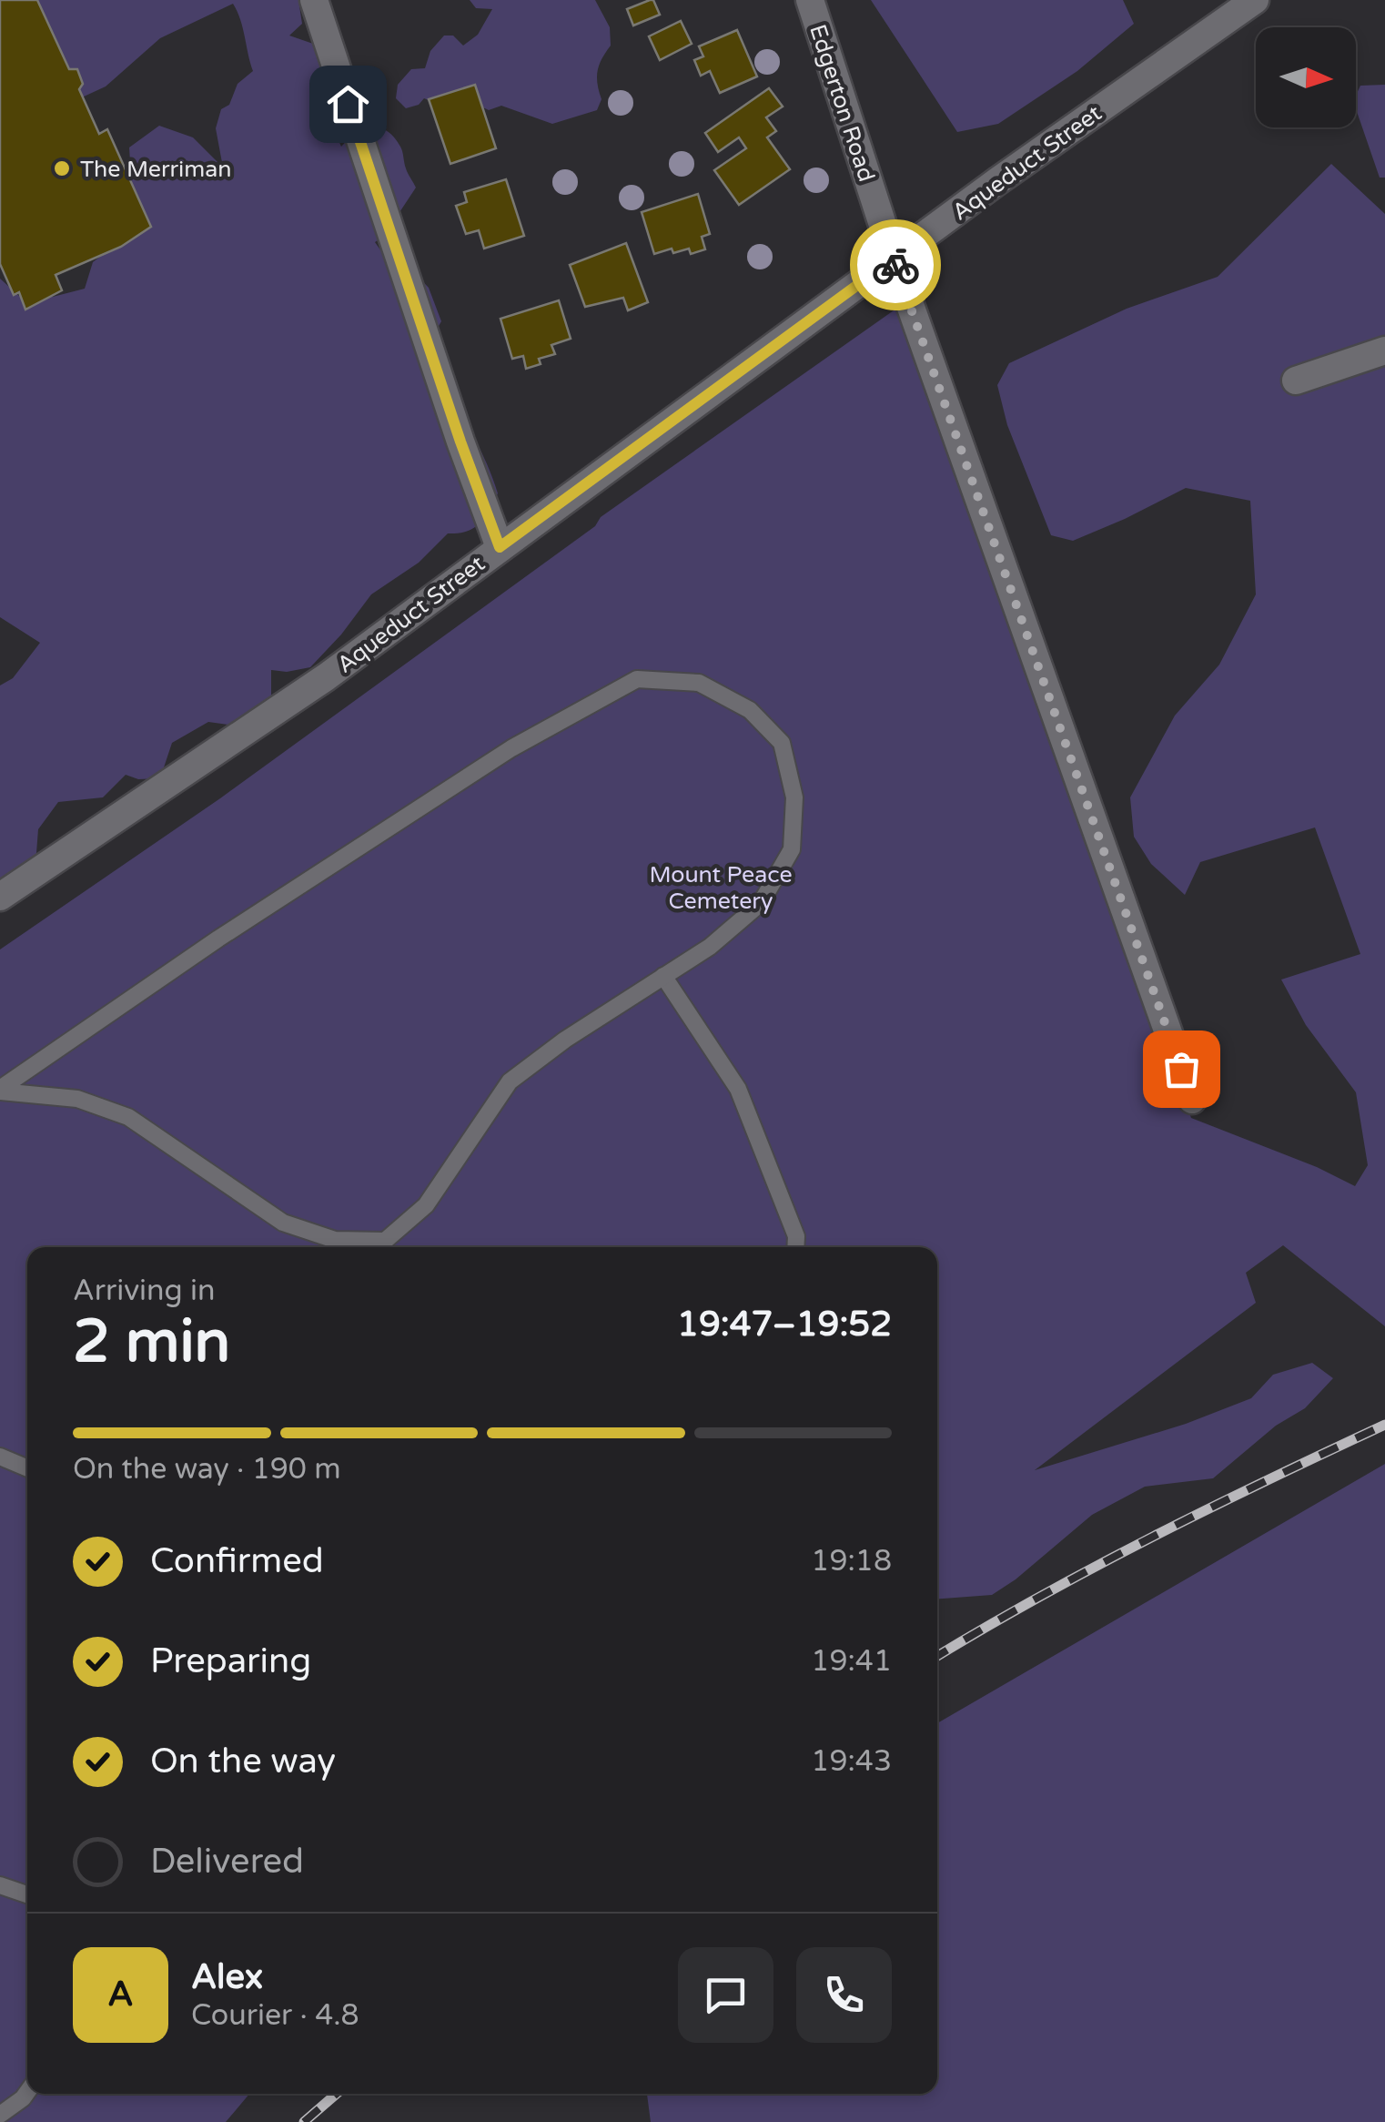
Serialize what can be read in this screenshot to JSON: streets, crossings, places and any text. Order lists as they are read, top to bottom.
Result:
{
  "streets": {
    "street": ["Edgerton Road", "Aqueduct Street"]
  },
  "crossings": [
    ["Edgerton Road", "Aqueduct Street"]
  ],
  "parks": ["Mount Peace Cemetery"],
  "places": ["The Merriman"],
  "north": "right",
  "page": {
    "heading": ["2 min", "Arriving in", "19:47–19:52"],
    "panel": ["Alex", "Courier · 4.8"],
    "bar": "On the way · 190 m",
    "list": [
      ["Confirmed", "19:18"],
      ["Preparing", "19:41"],
      ["On the way", "19:43"],
      "Delivered"
    ],
    "round": "A"
  }
}
